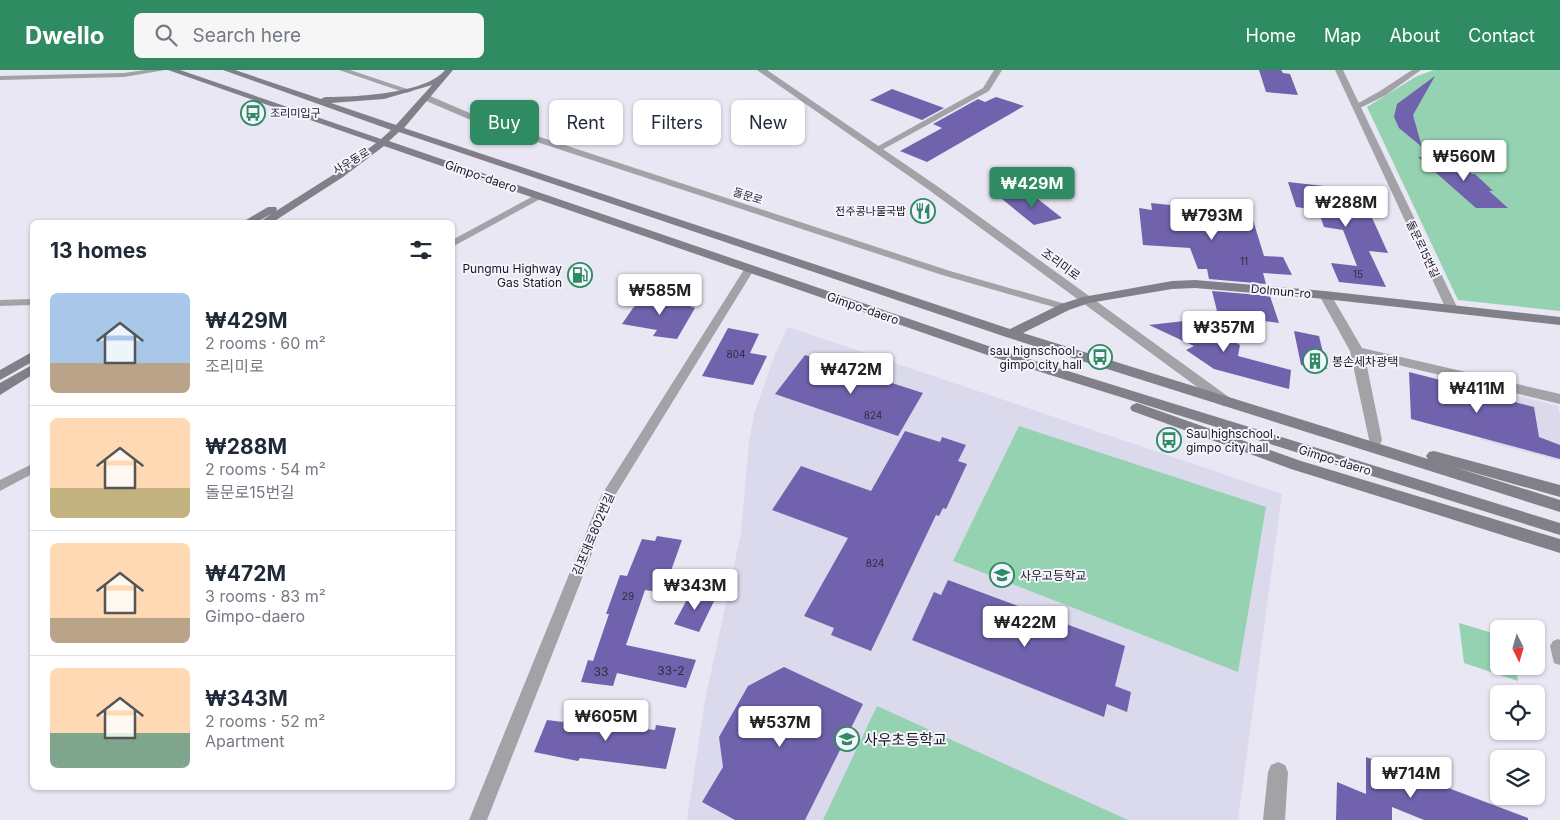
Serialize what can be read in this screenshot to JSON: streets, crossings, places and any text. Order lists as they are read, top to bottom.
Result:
{
  "streets": {
    "main road": ["사우동로", "Gimpo-daero", "Dolmun-ro"],
    "street": ["돌문로15번길", "조리미로"],
    "lane": ["돌문로", "김포대로802번길"]
  },
  "crossings": [
    ["사우동로", "Gimpo-daero"],
    ["Gimpo-daero", "조리미로"],
    ["Gimpo-daero", "Dolmun-ro"],
    ["Gimpo-daero", "김포대로802번길"],
    ["돌문로", "Dolmun-ro"],
    ["돌문로15번길", "Dolmun-ro"],
    ["조리미로", "Dolmun-ro"]
  ],
  "places": {
    "bus stop": ["조리미입구", "sau hignschool . gimpo city hall", "Sau highschool . gimpo city hall"],
    "restaurant": ["전주콩나물국밥"],
    "fuel station": ["Pungmu Highway Gas Station"],
    "building": ["봉손세차광택"],
    "school or university": ["사우고등학교", "사우초등학교"]
  },
  "house_numbers": [
    "11",
    "15",
    "804",
    "824",
    "824",
    "29",
    "33-2",
    "33"
  ],
  "north": "bottom",
  "page": {
    "header": "Dwello",
    "search": "Search here",
    "nav": [
      "Home",
      "Map",
      "About",
      "Contact"
    ],
    "chip": [
      "Buy",
      "Rent",
      "Filters",
      "New"
    ],
    "price": [
      "₩560M",
      "₩429M",
      "₩288M",
      "₩793M",
      "₩585M",
      "₩357M",
      "₩472M",
      "₩411M",
      "₩343M",
      "₩422M",
      "₩605M",
      "₩537M",
      "₩714M"
    ],
    "heading": "13 homes",
    "list": [
      {
        "name": "₩429M",
        "note": "2 rooms · 60 m² · 조리미로"
      },
      {
        "name": "₩288M",
        "note": "2 rooms · 54 m² · 돌문로15번길"
      },
      {
        "name": "₩472M",
        "note": "3 rooms · 83 m² · Gimpo-daero"
      },
      {
        "name": "₩343M",
        "note": "2 rooms · 52 m² · Apartment"
      }
    ]
  }
}
